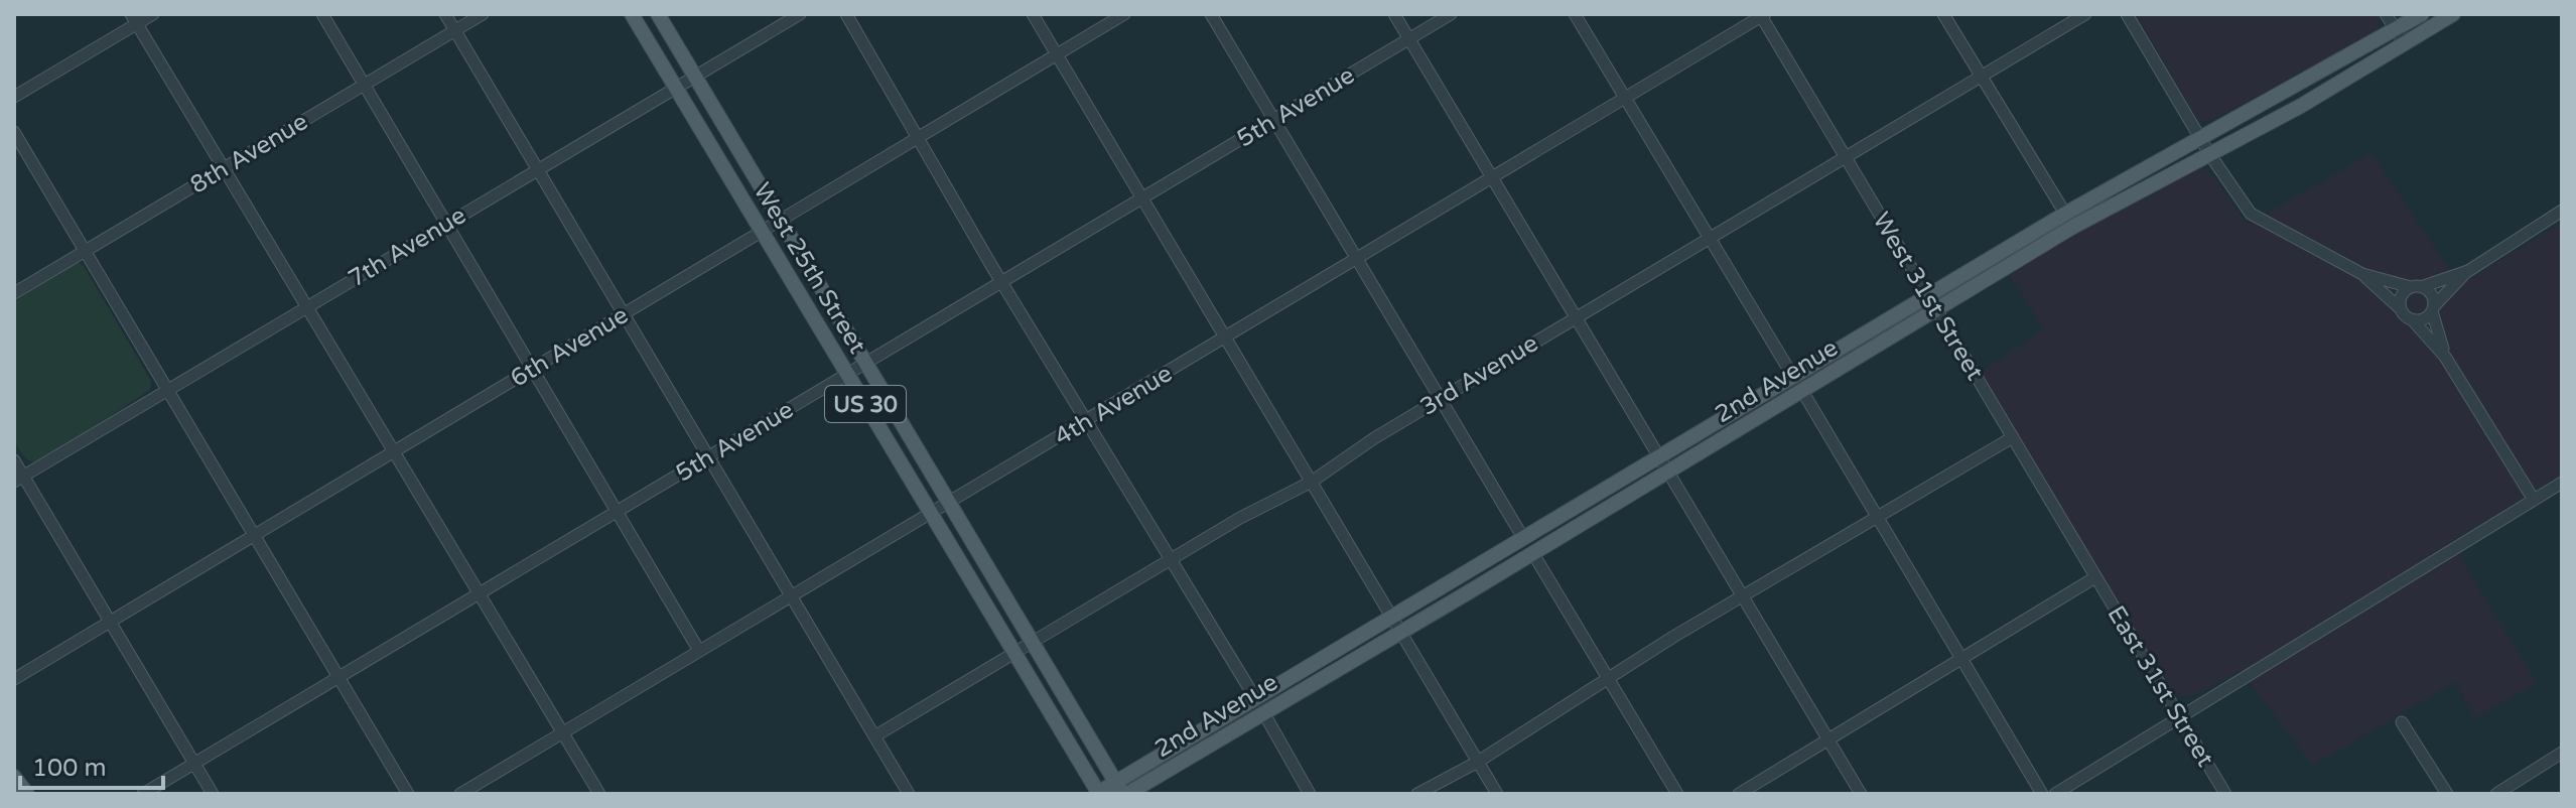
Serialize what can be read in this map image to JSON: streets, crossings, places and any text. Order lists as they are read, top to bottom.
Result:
{
  "streets": {
    "main road": ["West 25th Street", "2nd Avenue", "US 30"],
    "street": [
      "5th Avenue",
      "8th Avenue",
      "7th Avenue",
      "West 31st Street",
      "6th Avenue",
      "3rd Avenue",
      "4th Avenue",
      "East 31st Street"
    ]
  },
  "crossings": [
    ["5th Avenue", "West 25th Street"],
    ["7th Avenue", "West 25th Street"],
    ["West 25th Street", "6th Avenue"],
    ["West 25th Street", "3rd Avenue"],
    ["West 25th Street", "2nd Avenue"],
    ["West 25th Street", "4th Avenue"],
    ["West 31st Street", "3rd Avenue"],
    ["West 31st Street", "2nd Avenue"],
    ["West 31st Street", "4th Avenue"],
    ["West 31st Street", "East 31st Street"]
  ],
  "scale_bar": "100 m"
}
